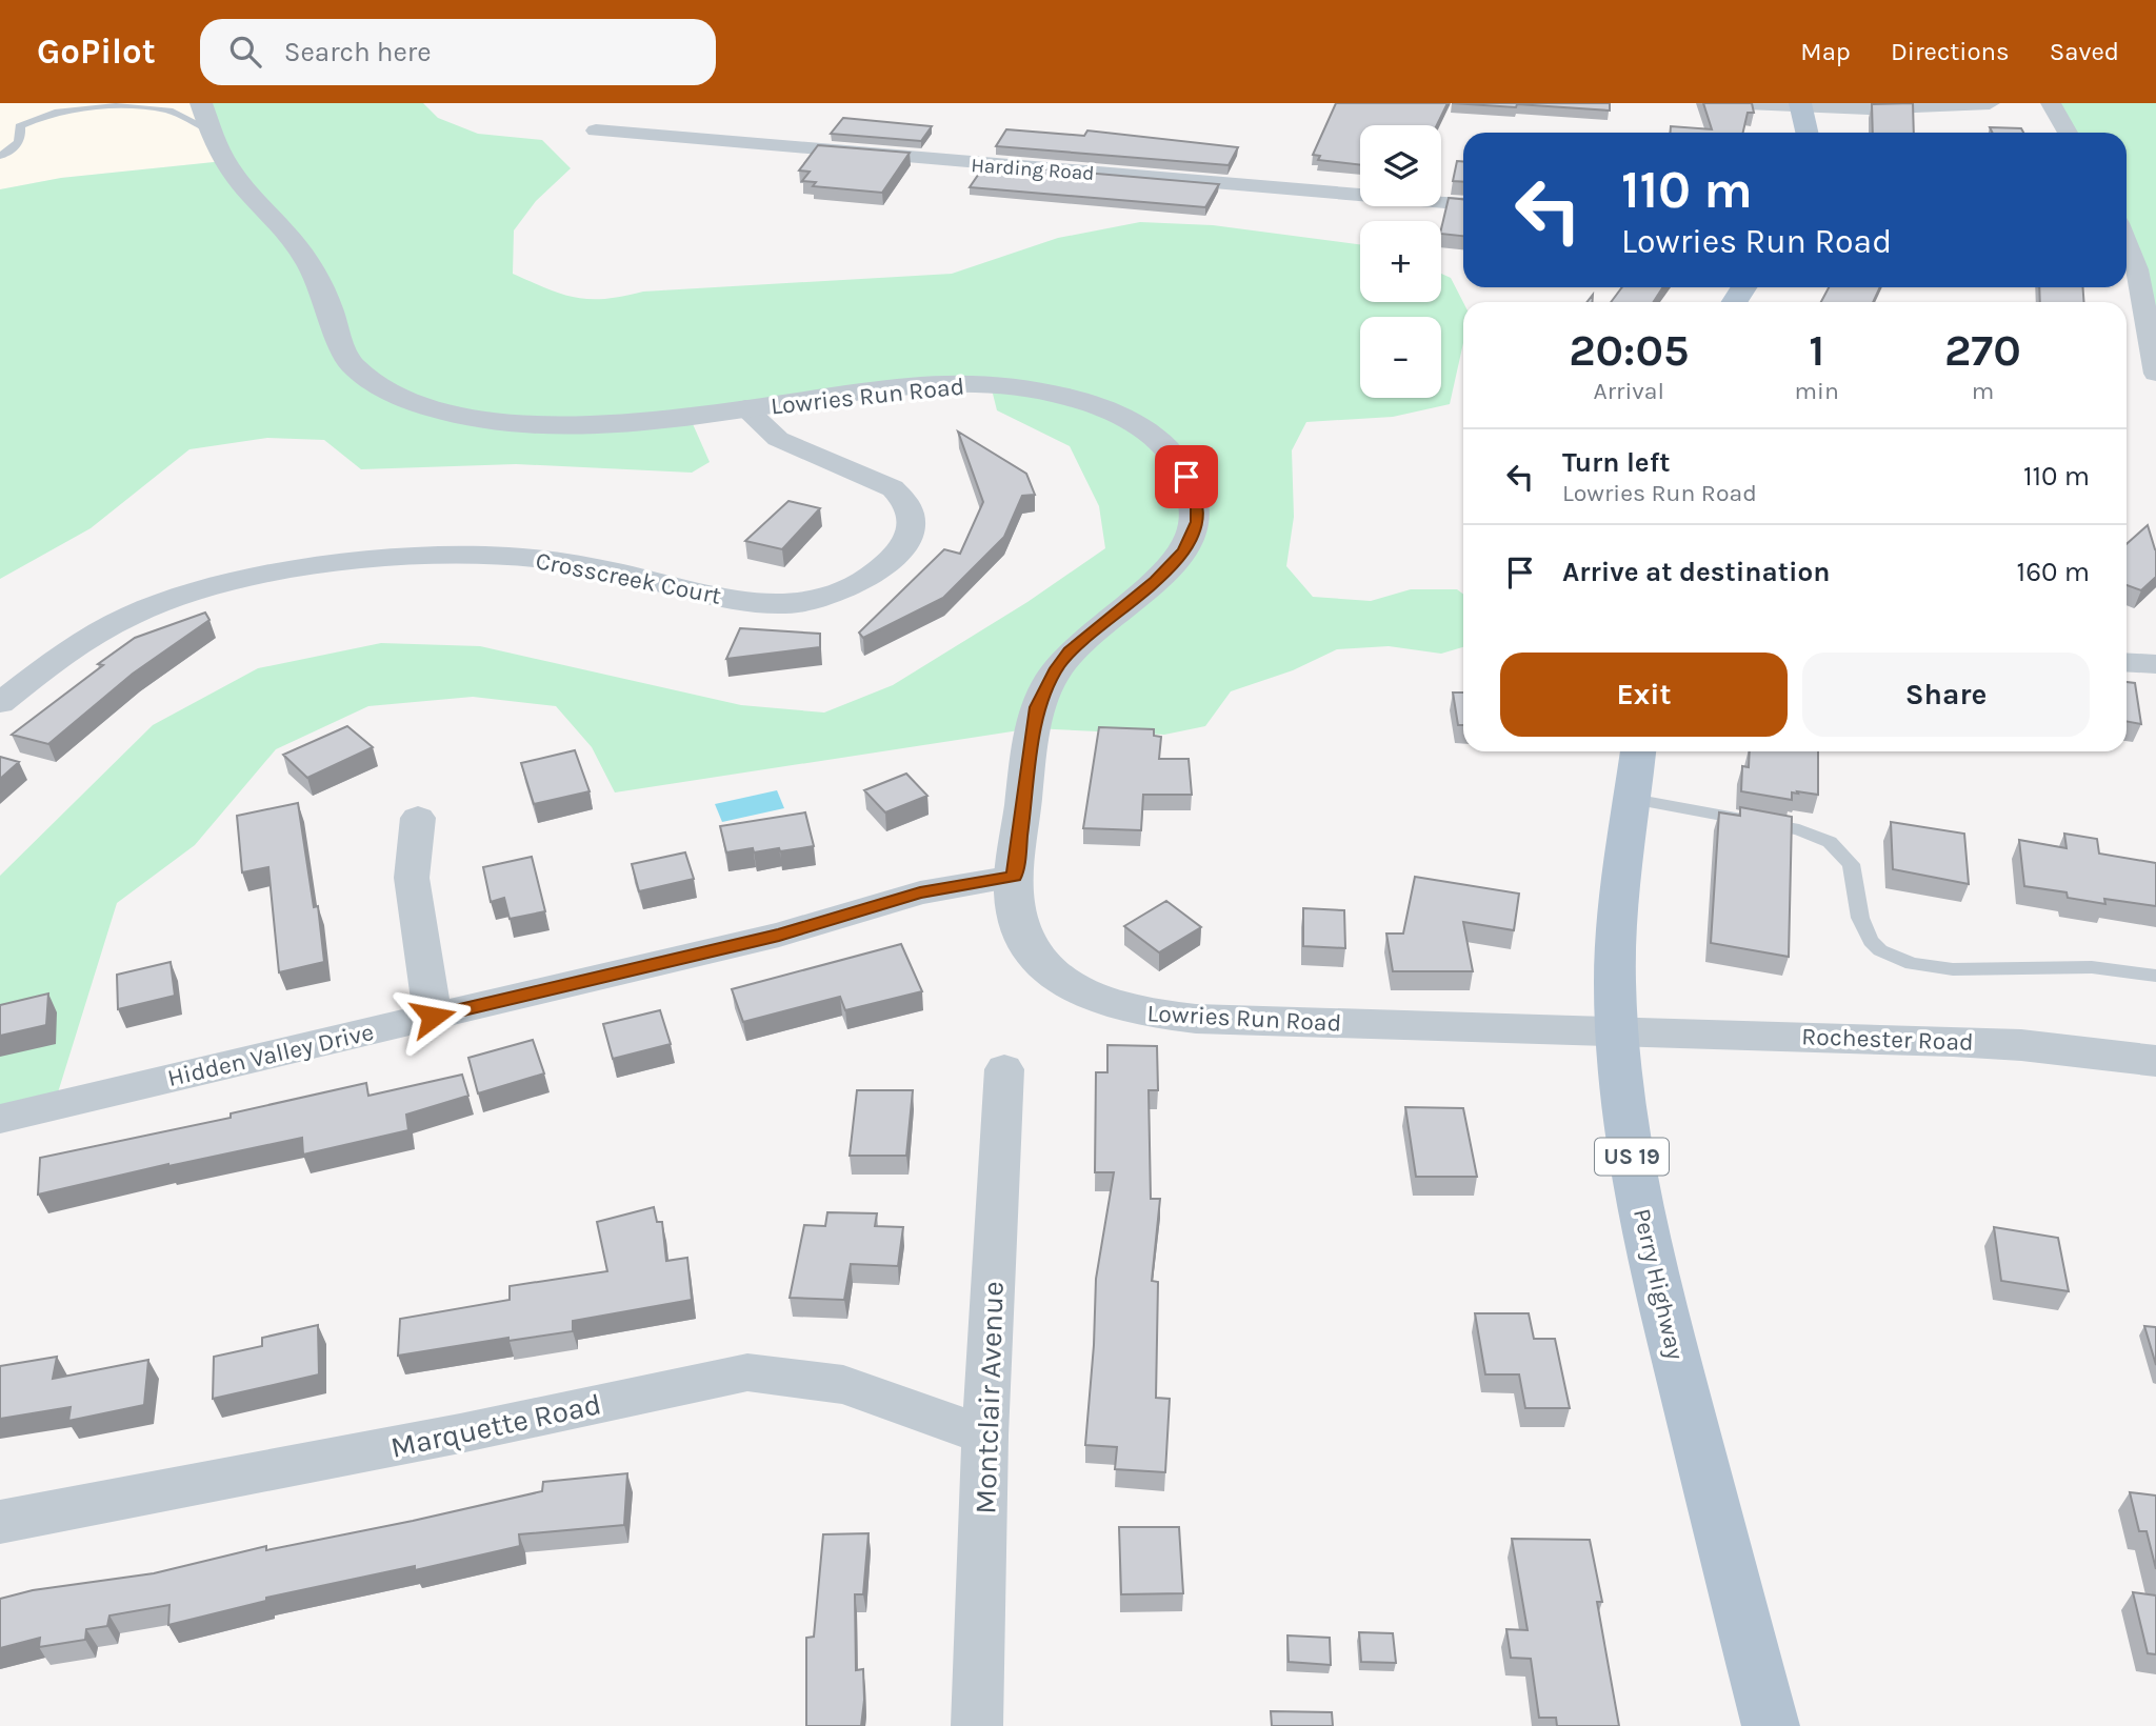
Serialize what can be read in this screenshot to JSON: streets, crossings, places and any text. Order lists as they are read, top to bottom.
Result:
{
  "streets": {
    "main road": ["US 19", "Perry Highway"],
    "street": [
      "Harding Road",
      "Lowries Run Road",
      "Crosscreek Court",
      "Rochester Road",
      "Hidden Valley Drive",
      "Montclair Avenue",
      "Marquette Road"
    ]
  },
  "crossings": [
    ["Lowries Run Road", "Crosscreek Court"],
    ["Lowries Run Road", "Rochester Road"],
    ["Lowries Run Road", "Hidden Valley Drive"],
    ["Lowries Run Road", "Perry Highway"],
    ["Rochester Road", "Perry Highway"],
    ["Montclair Avenue", "Marquette Road"]
  ],
  "page": {
    "header": "GoPilot",
    "search": "Search here",
    "nav": ["Map", "Directions", "Saved"],
    "map_buttons": ["+", "−"],
    "turn": ["110 m", "Lowries Run Road"],
    "eta": [
      "20:05",
      "Arrival",
      "1",
      "min",
      "270",
      "m"
    ],
    "list": [
      {
        "name": "Turn left",
        "note": "Lowries Run Road",
        "value": "110 m"
      },
      {
        "name": "Arrive at destination",
        "value": "160 m"
      }
    ],
    "buttons": ["Exit", "Share"]
  }
}
